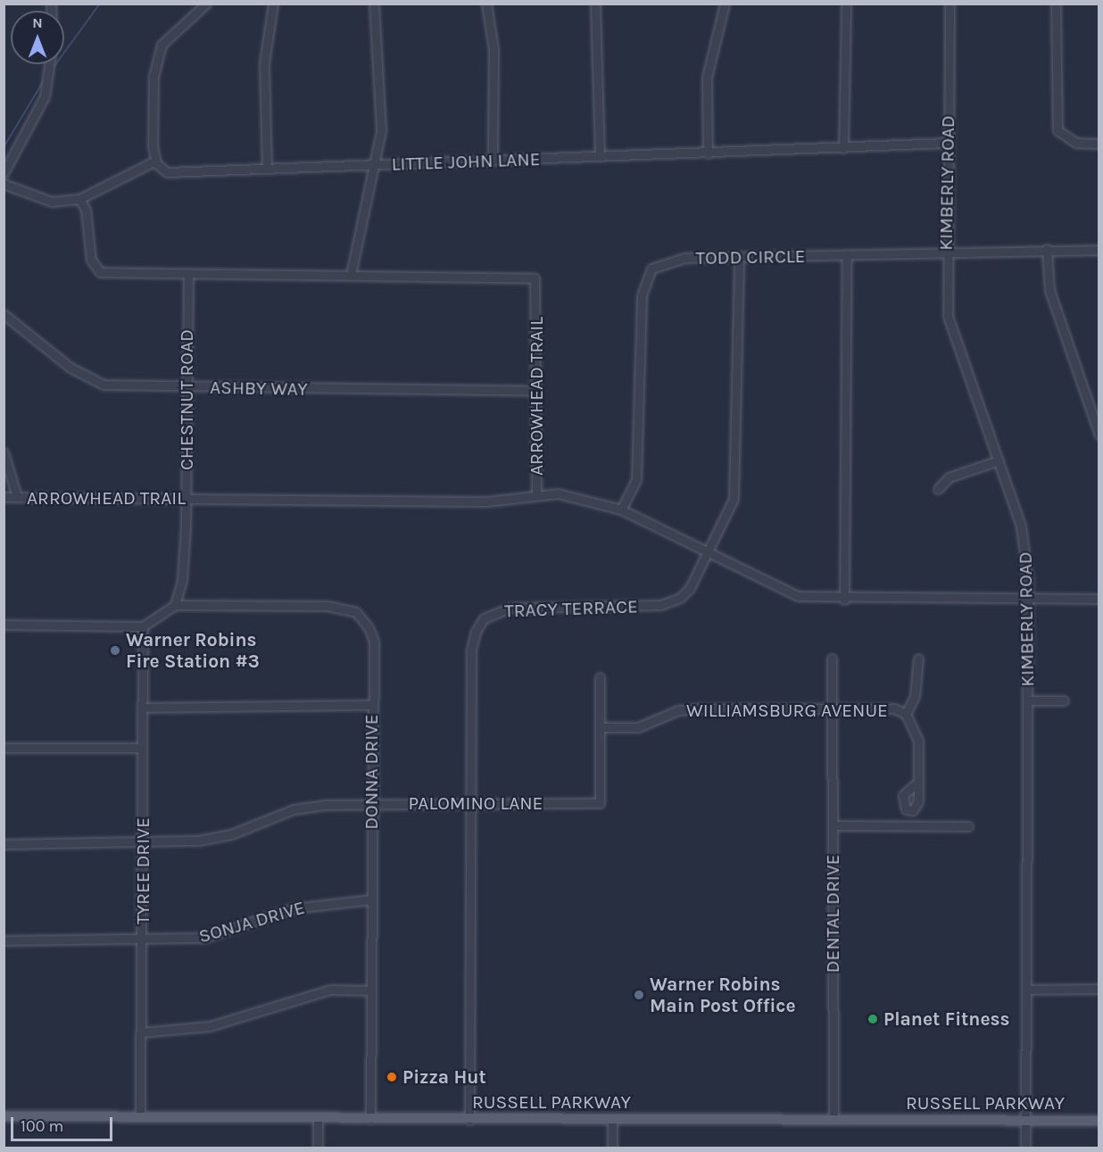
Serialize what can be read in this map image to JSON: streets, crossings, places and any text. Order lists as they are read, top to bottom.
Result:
{
  "streets": {
    "main road": ["RUSSELL PARKWAY"],
    "street": [
      "LITTLE JOHN LANE",
      "KIMBERLY ROAD",
      "TODD CIRCLE",
      "ASHBY WAY",
      "ARROWHEAD TRAIL",
      "CHESTNUT ROAD",
      "TRACY TERRACE",
      "WILLIAMSBURG AVENUE",
      "DONNA DRIVE",
      "PALOMINO LANE",
      "TYREE DRIVE",
      "DENTAL DRIVE",
      "SONJA DRIVE"
    ]
  },
  "crossings": [
    ["LITTLE JOHN LANE", "KIMBERLY ROAD"],
    ["KIMBERLY ROAD", "TODD CIRCLE"],
    ["KIMBERLY ROAD", "RUSSELL PARKWAY"],
    ["TODD CIRCLE", "TRACY TERRACE"],
    ["ASHBY WAY", "ARROWHEAD TRAIL"],
    ["ASHBY WAY", "CHESTNUT ROAD"],
    ["ARROWHEAD TRAIL", "CHESTNUT ROAD"],
    ["CHESTNUT ROAD", "DONNA DRIVE"],
    ["TRACY TERRACE", "PALOMINO LANE"],
    ["TRACY TERRACE", "RUSSELL PARKWAY"],
    ["WILLIAMSBURG AVENUE", "PALOMINO LANE"],
    ["WILLIAMSBURG AVENUE", "DENTAL DRIVE"],
    ["DONNA DRIVE", "PALOMINO LANE"],
    ["DONNA DRIVE", "SONJA DRIVE"],
    ["DONNA DRIVE", "RUSSELL PARKWAY"],
    ["PALOMINO LANE", "TYREE DRIVE"],
    ["TYREE DRIVE", "SONJA DRIVE"],
    ["TYREE DRIVE", "RUSSELL PARKWAY"],
    ["DENTAL DRIVE", "RUSSELL PARKWAY"]
  ],
  "places": [
    "Warner Robins Fire Station #3",
    "Warner Robins Main Post Office",
    "Planet Fitness",
    "Pizza Hut"
  ],
  "scale_bar": "100 m",
  "north": "top"
}
